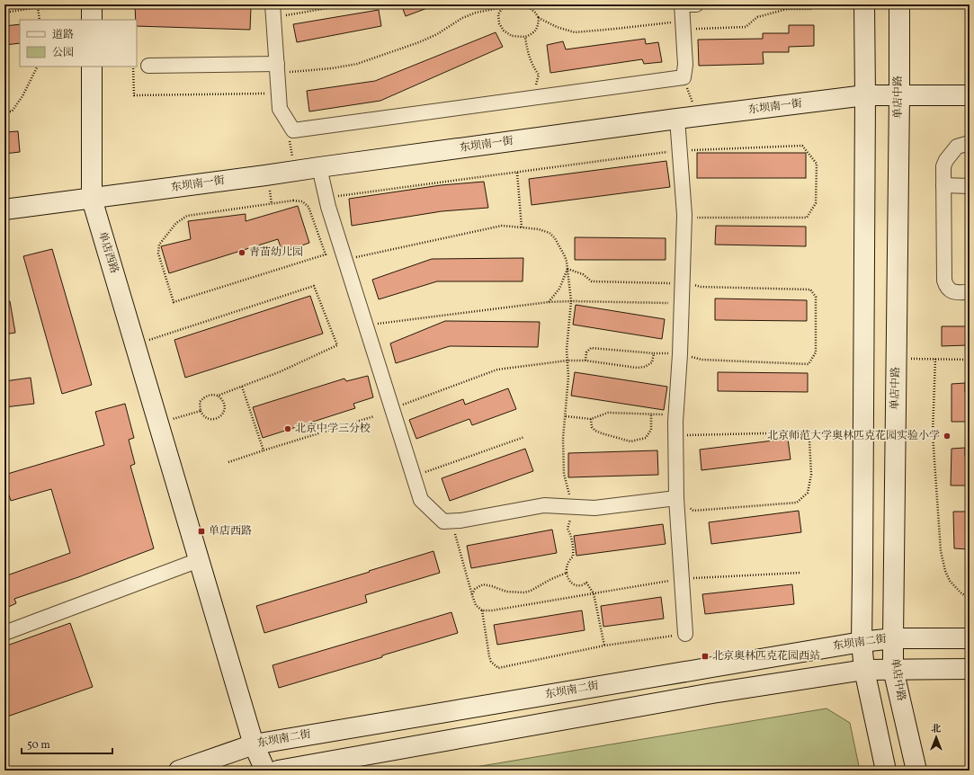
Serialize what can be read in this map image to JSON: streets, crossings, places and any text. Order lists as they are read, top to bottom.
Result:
{
  "streets": {
    "street": [
      "单店中路",
      "东坝南一街",
      "单店西路",
      "东坝南二街"
    ]
  },
  "crossings": [
    ["单店中路", "东坝南一街"],
    ["单店中路", "东坝南二街"],
    ["东坝南一街", "单店西路"],
    ["单店西路", "东坝南二街"]
  ],
  "places": {
    "other": ["青苗幼儿园", "北京中学三分校", "北京师范大学奥林匹克花园实验小学"],
    "transit": ["单店西路", "北京奥林匹克花园西站"]
  },
  "legend": ["道路", "公园"],
  "scale_bar": "50 m",
  "north": "top"
}
